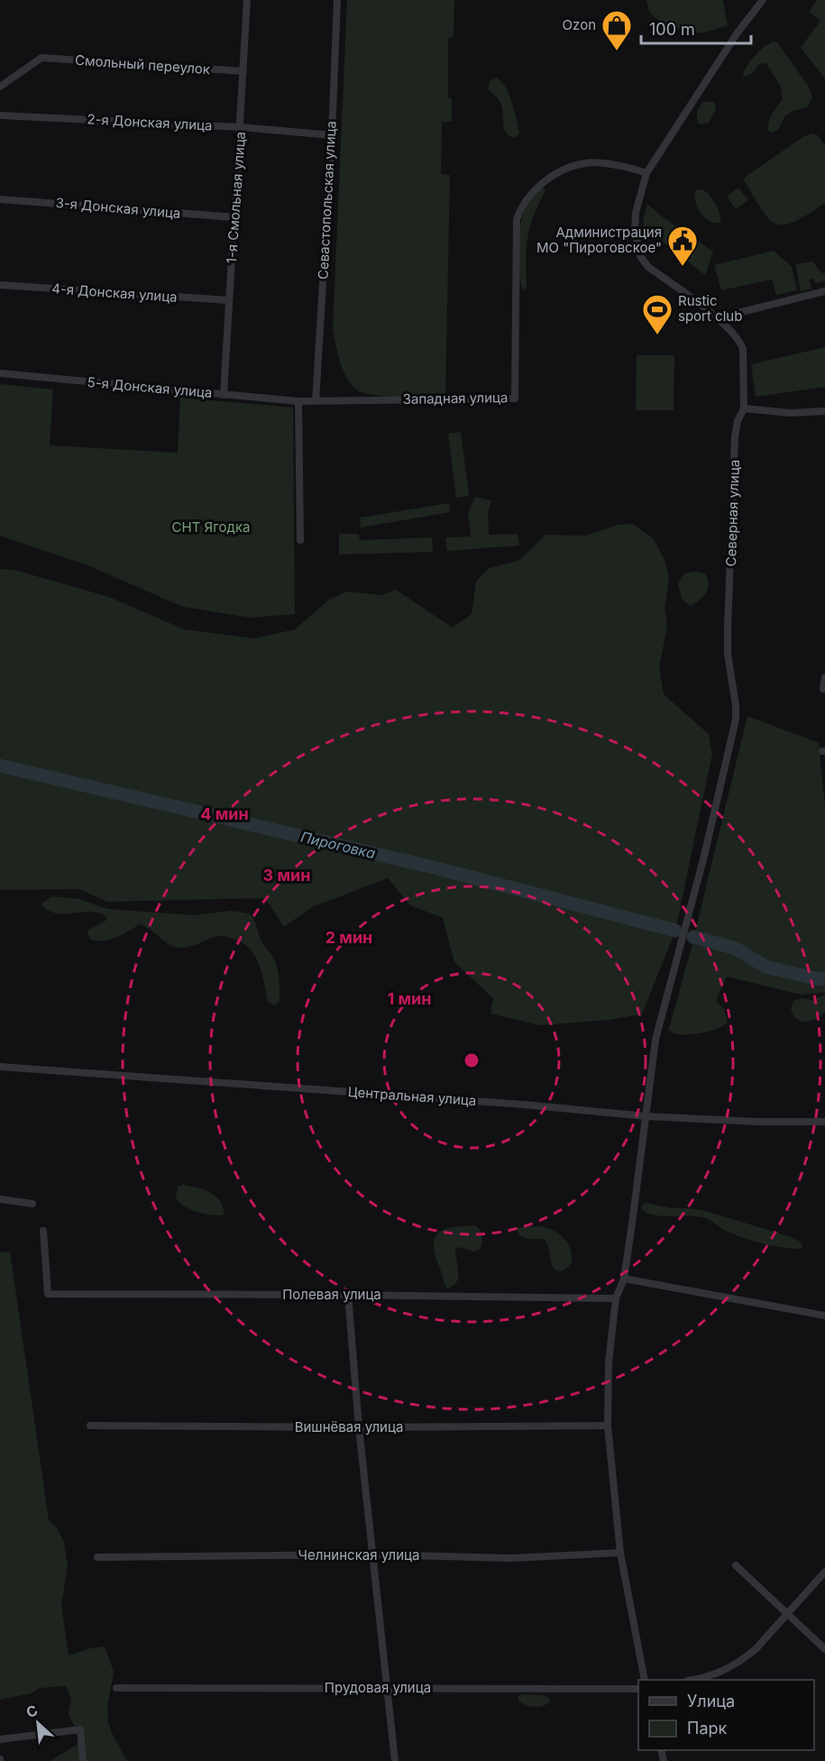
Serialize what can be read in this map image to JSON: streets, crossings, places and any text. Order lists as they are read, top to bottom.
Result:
{
  "streets": {
    "street": [
      "Смольный переулок",
      "2-я Донская улица",
      "1-я Смольная улица",
      "Севастопольская улица",
      "3-я Донская улица",
      "4-я Донская улица",
      "5-я Донская улица",
      "Западная улица",
      "Северная улица",
      "Центральная улица",
      "Полевая улица",
      "Вишнёвая улица",
      "Челнинская улица",
      "Прудовая улица"
    ]
  },
  "crossings": [
    ["Смольный переулок", "1-я Смольная улица"],
    ["2-я Донская улица", "1-я Смольная улица"],
    ["2-я Донская улица", "Севастопольская улица"],
    ["1-я Смольная улица", "3-я Донская улица"],
    ["1-я Смольная улица", "4-я Донская улица"],
    ["1-я Смольная улица", "5-я Донская улица"],
    ["Севастопольская улица", "Западная улица"],
    ["5-я Донская улица", "Западная улица"],
    ["Западная улица", "Северная улица"],
    ["Северная улица", "Центральная улица"],
    ["Северная улица", "Полевая улица"],
    ["Северная улица", "Вишнёвая улица"],
    ["Северная улица", "Челнинская улица"]
  ],
  "water": ["Пироговка"],
  "parks": ["СНТ Ягодка"],
  "places": {
    "shop": ["Ozon"],
    "public building": ["Администрация МО \"Пироговское\""],
    "sports": ["Rustic sport club"]
  },
  "legend": ["Улица", "Парк"],
  "scale_bar": "100 m",
  "north": "top left",
  "rings": [
    "4 мин",
    "3 мин",
    "2 мин",
    "1 мин"
  ]
}
